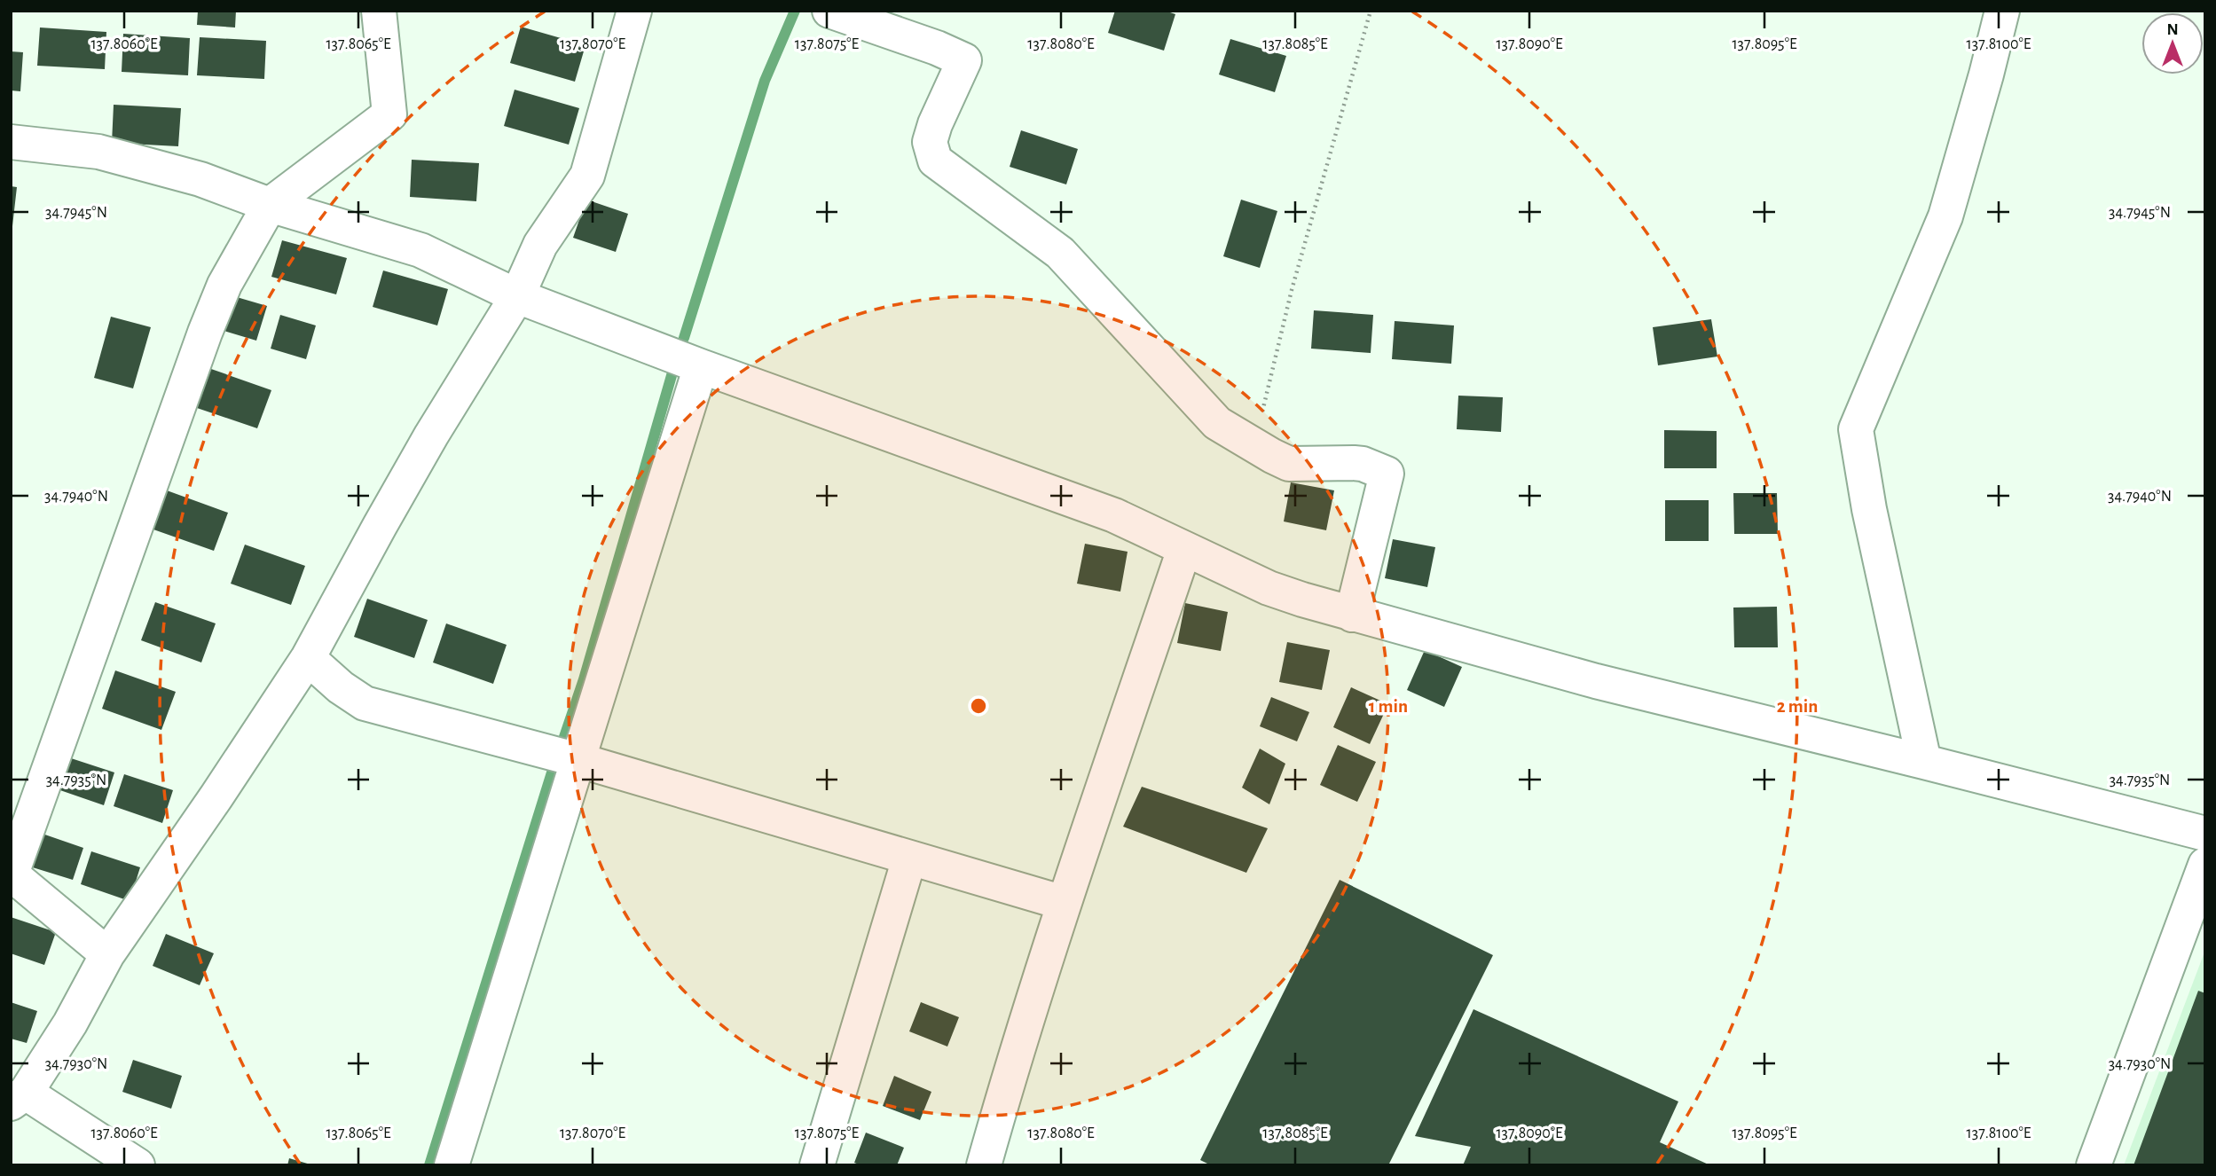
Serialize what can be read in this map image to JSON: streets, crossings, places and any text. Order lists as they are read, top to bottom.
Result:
{
  "north": "top",
  "coordinates": [
    "137.8060°E",
    "137.8065°E",
    "137.8070°E",
    "137.8075°E",
    "137.8080°E",
    "137.8085°E",
    "137.8090°E",
    "137.8095°E",
    "137.8100°E",
    "34.7945°N",
    "34.7940°N",
    "34.7935°N",
    "34.7930°N"
  ],
  "rings": ["1 min", "2 min"]
}
